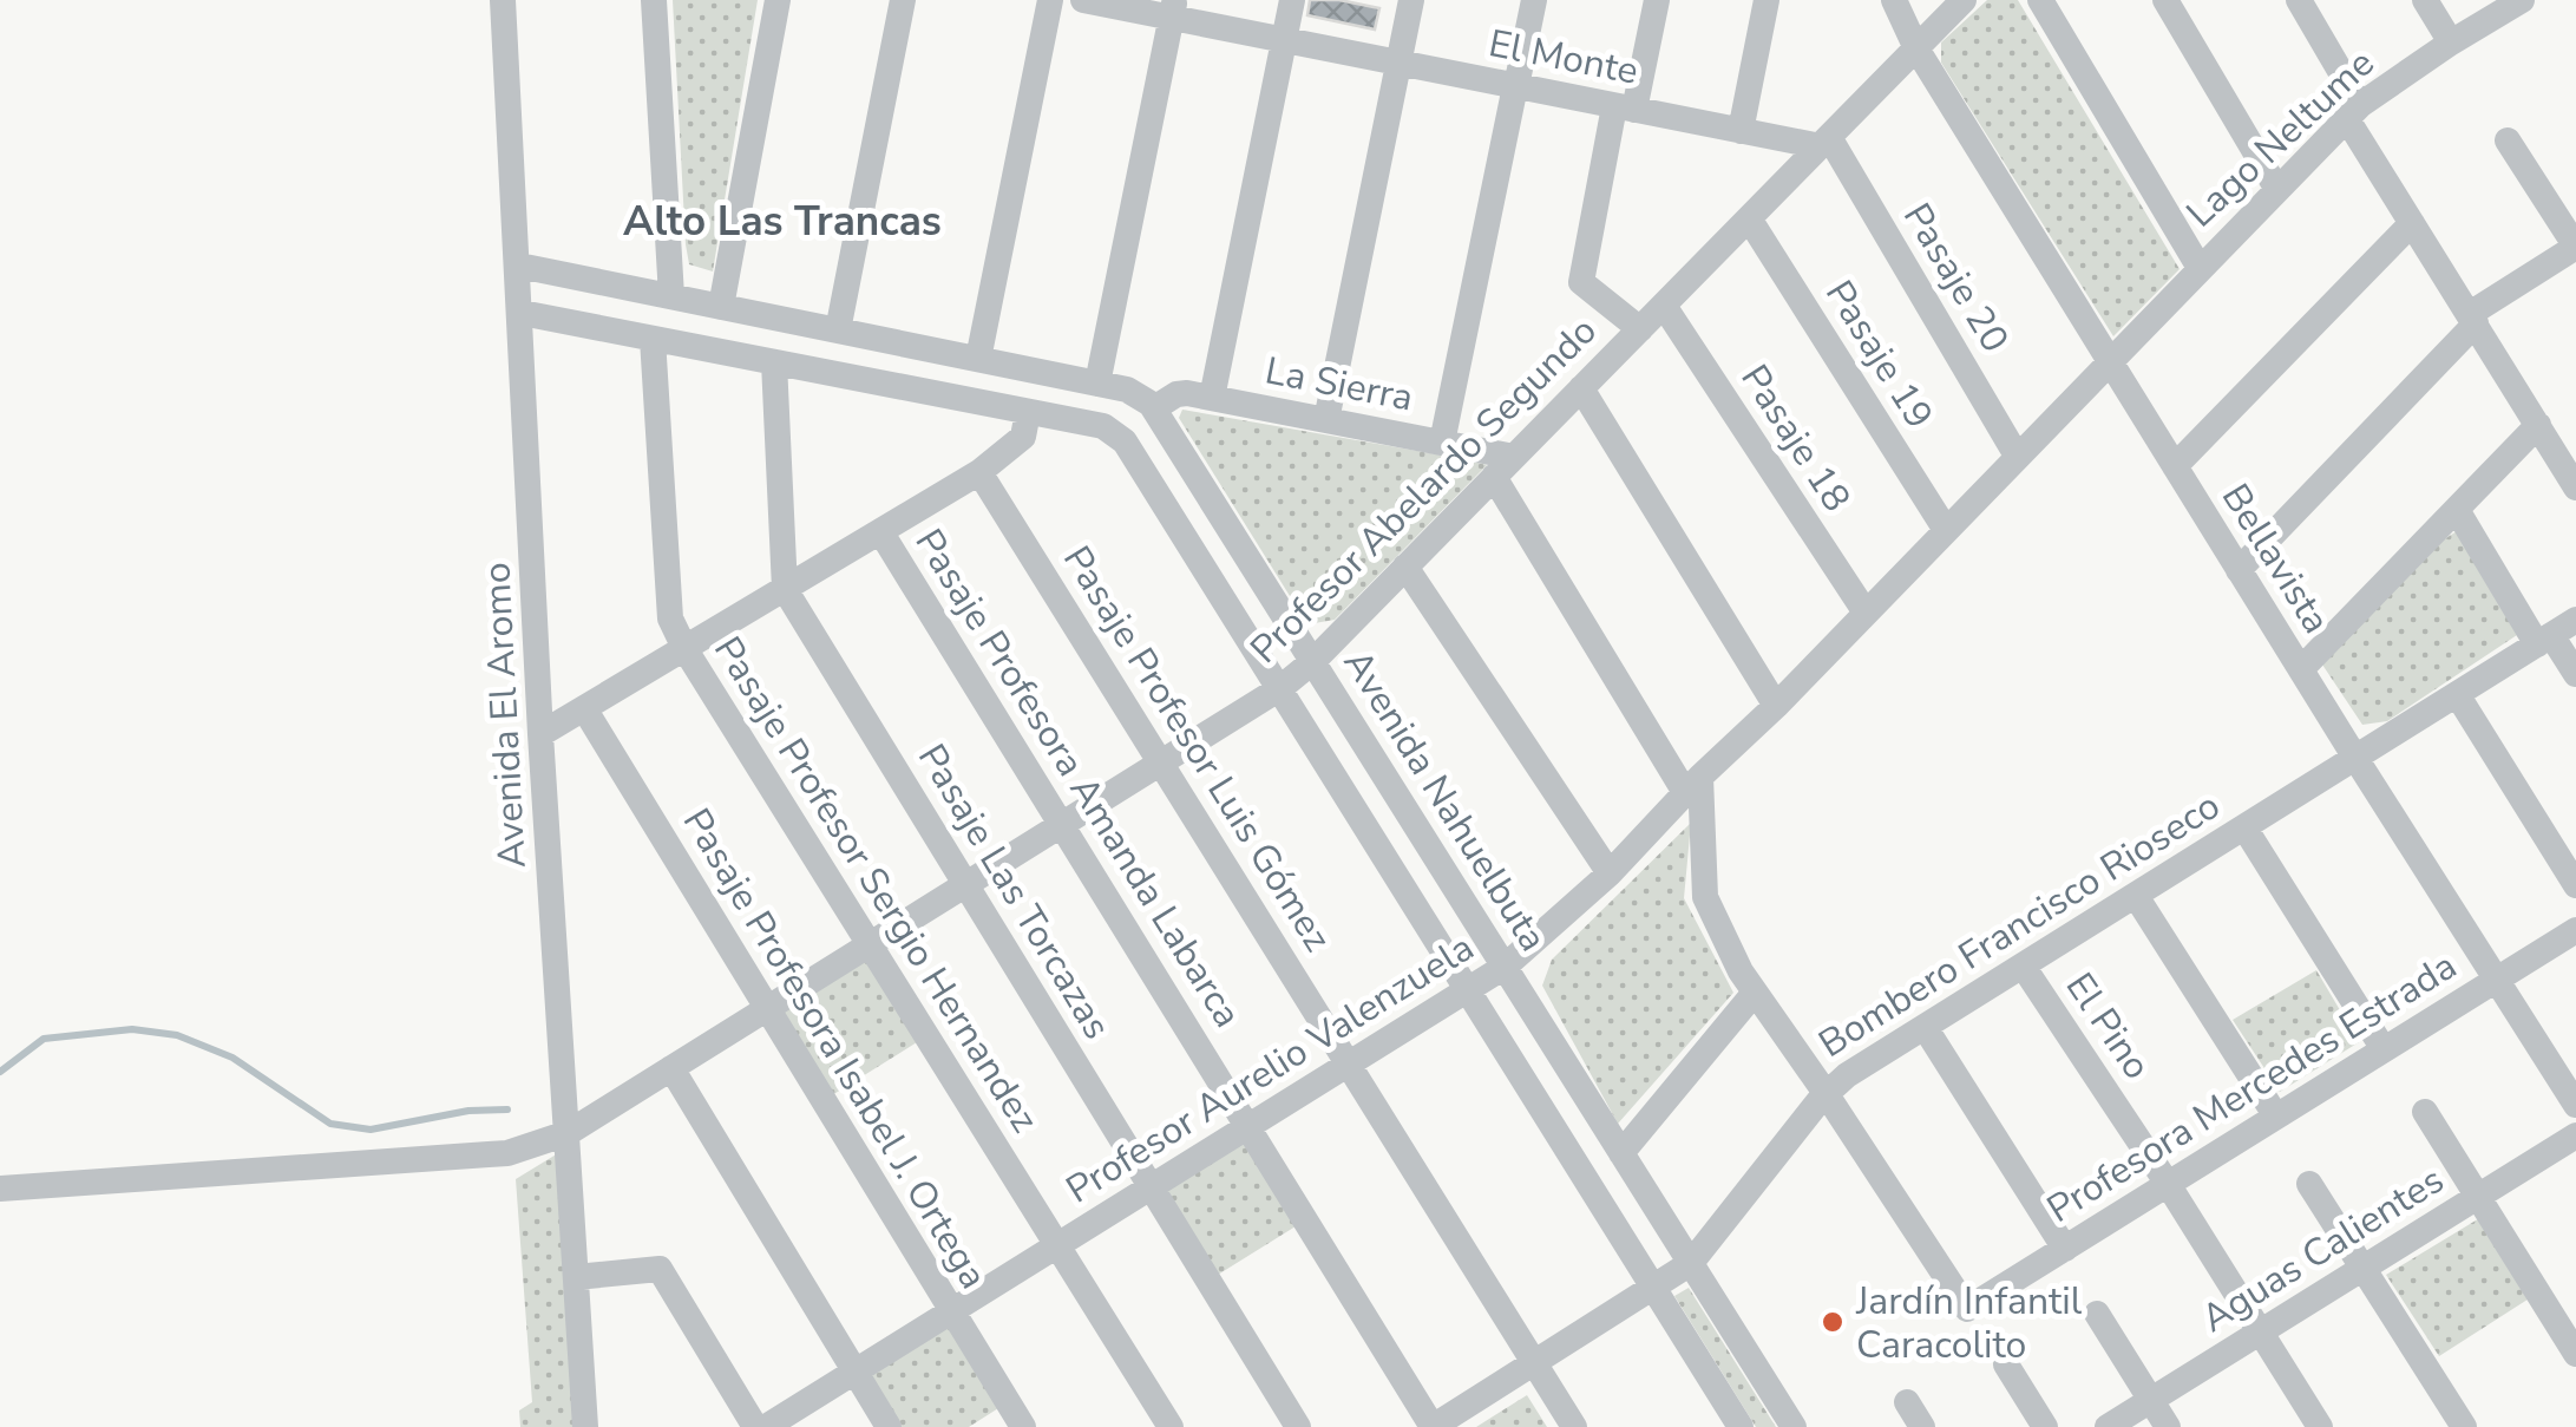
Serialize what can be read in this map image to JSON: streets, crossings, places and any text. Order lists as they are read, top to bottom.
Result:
{
  "streets": {
    "street": [
      "El Monte",
      "Lago Neltume",
      "Pasaje 20",
      "Pasaje 19",
      "La Sierra",
      "Pasaje 18",
      "Profesor Abelardo Segundo",
      "Bellavista",
      "Avenida El Aromo",
      "Pasaje Profesor Luis Gómez",
      "Pasaje Profesora Amanda Labarca",
      "Avenida Nahuelbuta",
      "Pasaje Profesor Sergio Hernandez",
      "Pasaje Las Torcazas",
      "Bombero Francisco Rioseco",
      "El Pino",
      "Pasaje Profesora Isabel J. Ortega",
      "Profesor Aurelio Valenzuela",
      "Profesora Mercedes Estrada",
      "Aguas Calientes"
    ]
  },
  "crossings": [
    ["El Monte", "Pasaje 20"],
    ["El Monte", "Profesor Abelardo Segundo"],
    ["Lago Neltume", "Bellavista"],
    ["Lago Neltume", "Profesor Aurelio Valenzuela"],
    ["Pasaje 20", "Profesor Abelardo Segundo"],
    ["Pasaje 20", "Profesor Aurelio Valenzuela"],
    ["Pasaje 19", "Profesor Abelardo Segundo"],
    ["Pasaje 19", "Profesor Aurelio Valenzuela"],
    ["La Sierra", "Profesor Abelardo Segundo"],
    ["La Sierra", "Avenida Nahuelbuta"],
    ["Pasaje 18", "Profesor Abelardo Segundo"],
    ["Pasaje 18", "Profesor Aurelio Valenzuela"],
    ["Profesor Abelardo Segundo", "Bellavista"],
    ["Profesor Abelardo Segundo", "Avenida El Aromo"],
    ["Profesor Abelardo Segundo", "Pasaje Profesor Luis Gómez"],
    ["Profesor Abelardo Segundo", "Pasaje Profesora Amanda Labarca"],
    ["Profesor Abelardo Segundo", "Avenida Nahuelbuta"],
    ["Profesor Abelardo Segundo", "Pasaje Profesor Sergio Hernandez"],
    ["Profesor Abelardo Segundo", "Pasaje Las Torcazas"],
    ["Profesor Abelardo Segundo", "Pasaje Profesora Isabel J. Ortega"],
    ["Bellavista", "Bombero Francisco Rioseco"],
    ["Bellavista", "Profesor Aurelio Valenzuela"],
    ["Bellavista", "Profesora Mercedes Estrada"],
    ["Pasaje Profesor Luis Gómez", "Bombero Francisco Rioseco"],
    ["Pasaje Profesor Luis Gómez", "Profesor Aurelio Valenzuela"],
    ["Pasaje Profesora Amanda Labarca", "Bombero Francisco Rioseco"],
    ["Pasaje Profesora Amanda Labarca", "Profesor Aurelio Valenzuela"],
    ["Avenida Nahuelbuta", "Bombero Francisco Rioseco"],
    ["Avenida Nahuelbuta", "Profesor Aurelio Valenzuela"],
    ["Pasaje Profesor Sergio Hernandez", "Profesor Aurelio Valenzuela"],
    ["Pasaje Las Torcazas", "Profesor Aurelio Valenzuela"],
    ["Bombero Francisco Rioseco", "El Pino"],
    ["Bombero Francisco Rioseco", "Profesora Mercedes Estrada"],
    ["El Pino", "Profesora Mercedes Estrada"],
    ["El Pino", "Aguas Calientes"],
    ["Pasaje Profesora Isabel J. Ortega", "Profesor Aurelio Valenzuela"]
  ],
  "districts": ["Alto Las Trancas"],
  "places": ["Jardín Infantil Caracolito"]
}
